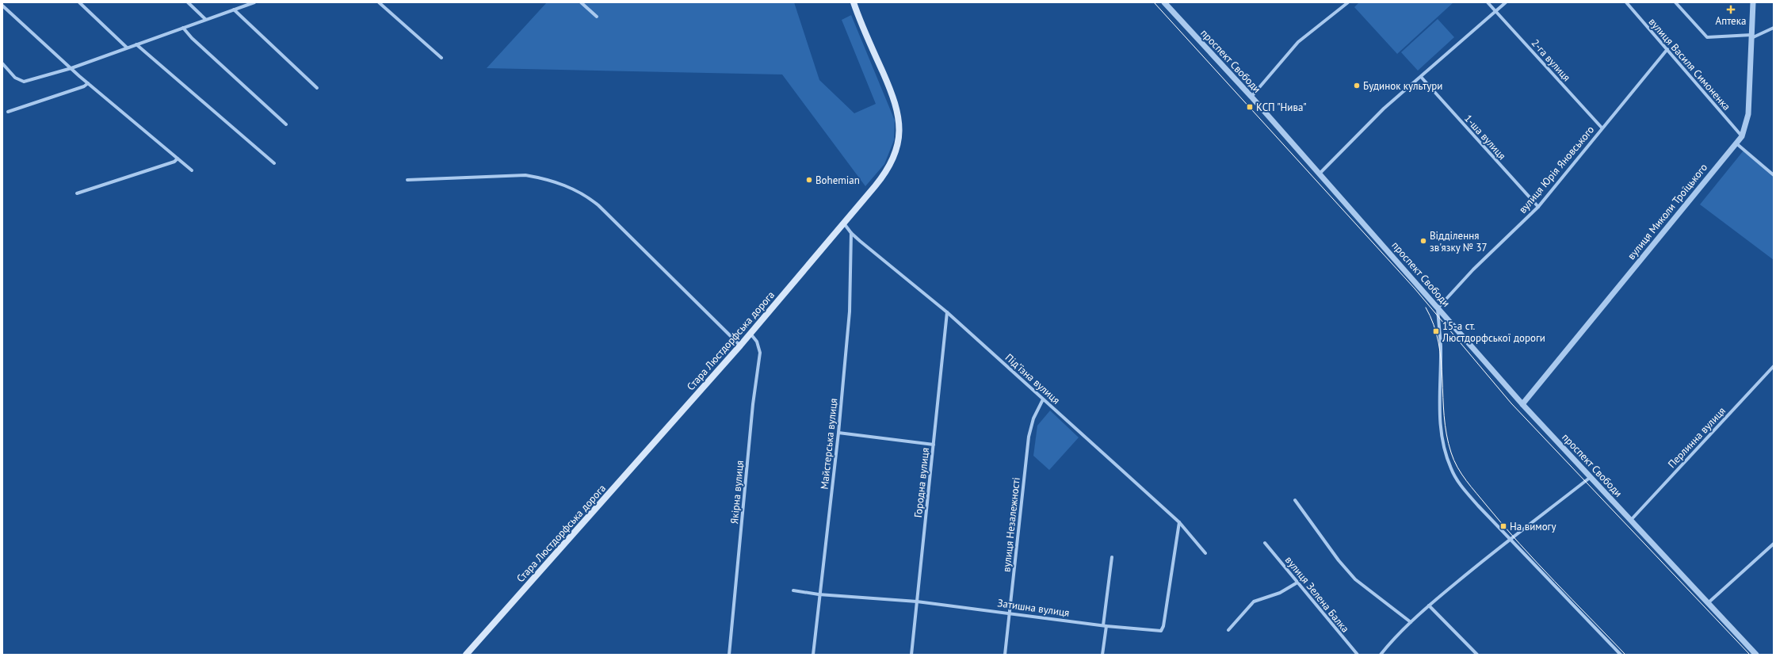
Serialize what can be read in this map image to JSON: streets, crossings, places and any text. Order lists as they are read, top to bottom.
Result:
{
  "streets": {
    "main road": ["Стара Люстдорфська дорога"],
    "street": [
      "2-га вулиця",
      "проспект Свободи",
      "вулиця Василя Симоненка",
      "1-ша вулиця",
      "вулиця Юрія Яновського",
      "вулиця Миколи Троїцького",
      "Підʼїзна вулиця",
      "Перлинна вулиця",
      "Майстерська вулиця",
      "Городна вулиця",
      "Якірна вулиця",
      "вулиця Незалежності",
      "вулиця Зелена Балка",
      "Затишна вулиця"
    ]
  },
  "crossings": [
    ["2-га вулиця", "вулиця Юрія Яновського"],
    ["проспект Свободи", "вулиця Юрія Яновського"],
    ["проспект Свободи", "вулиця Миколи Троїцького"],
    ["проспект Свободи", "Перлинна вулиця"],
    ["вулиця Василя Симоненка", "вулиця Юрія Яновського"],
    ["вулиця Василя Симоненка", "вулиця Миколи Троїцького"],
    ["1-ша вулиця", "вулиця Юрія Яновського"],
    ["Стара Люстдорфська дорога", "Підʼїзна вулиця"],
    ["Стара Люстдорфська дорога", "Якірна вулиця"],
    ["Підʼїзна вулиця", "Майстерська вулиця"],
    ["Підʼїзна вулиця", "Городна вулиця"],
    ["Підʼїзна вулиця", "вулиця Незалежності"],
    ["Підʼїзна вулиця", "Затишна вулиця"],
    ["Майстерська вулиця", "Затишна вулиця"],
    ["Городна вулиця", "Затишна вулиця"],
    ["вулиця Незалежності", "Затишна вулиця"]
  ],
  "places": {
    "health": ["Аптека"],
    "other": ["Будинок культури", "Bohemian", "Відділення зв'язку № 37"],
    "transit": ["КСП \"Нива\"", "15-а ст. Люстдорфської дороги", "На вимогу"]
  }
}
